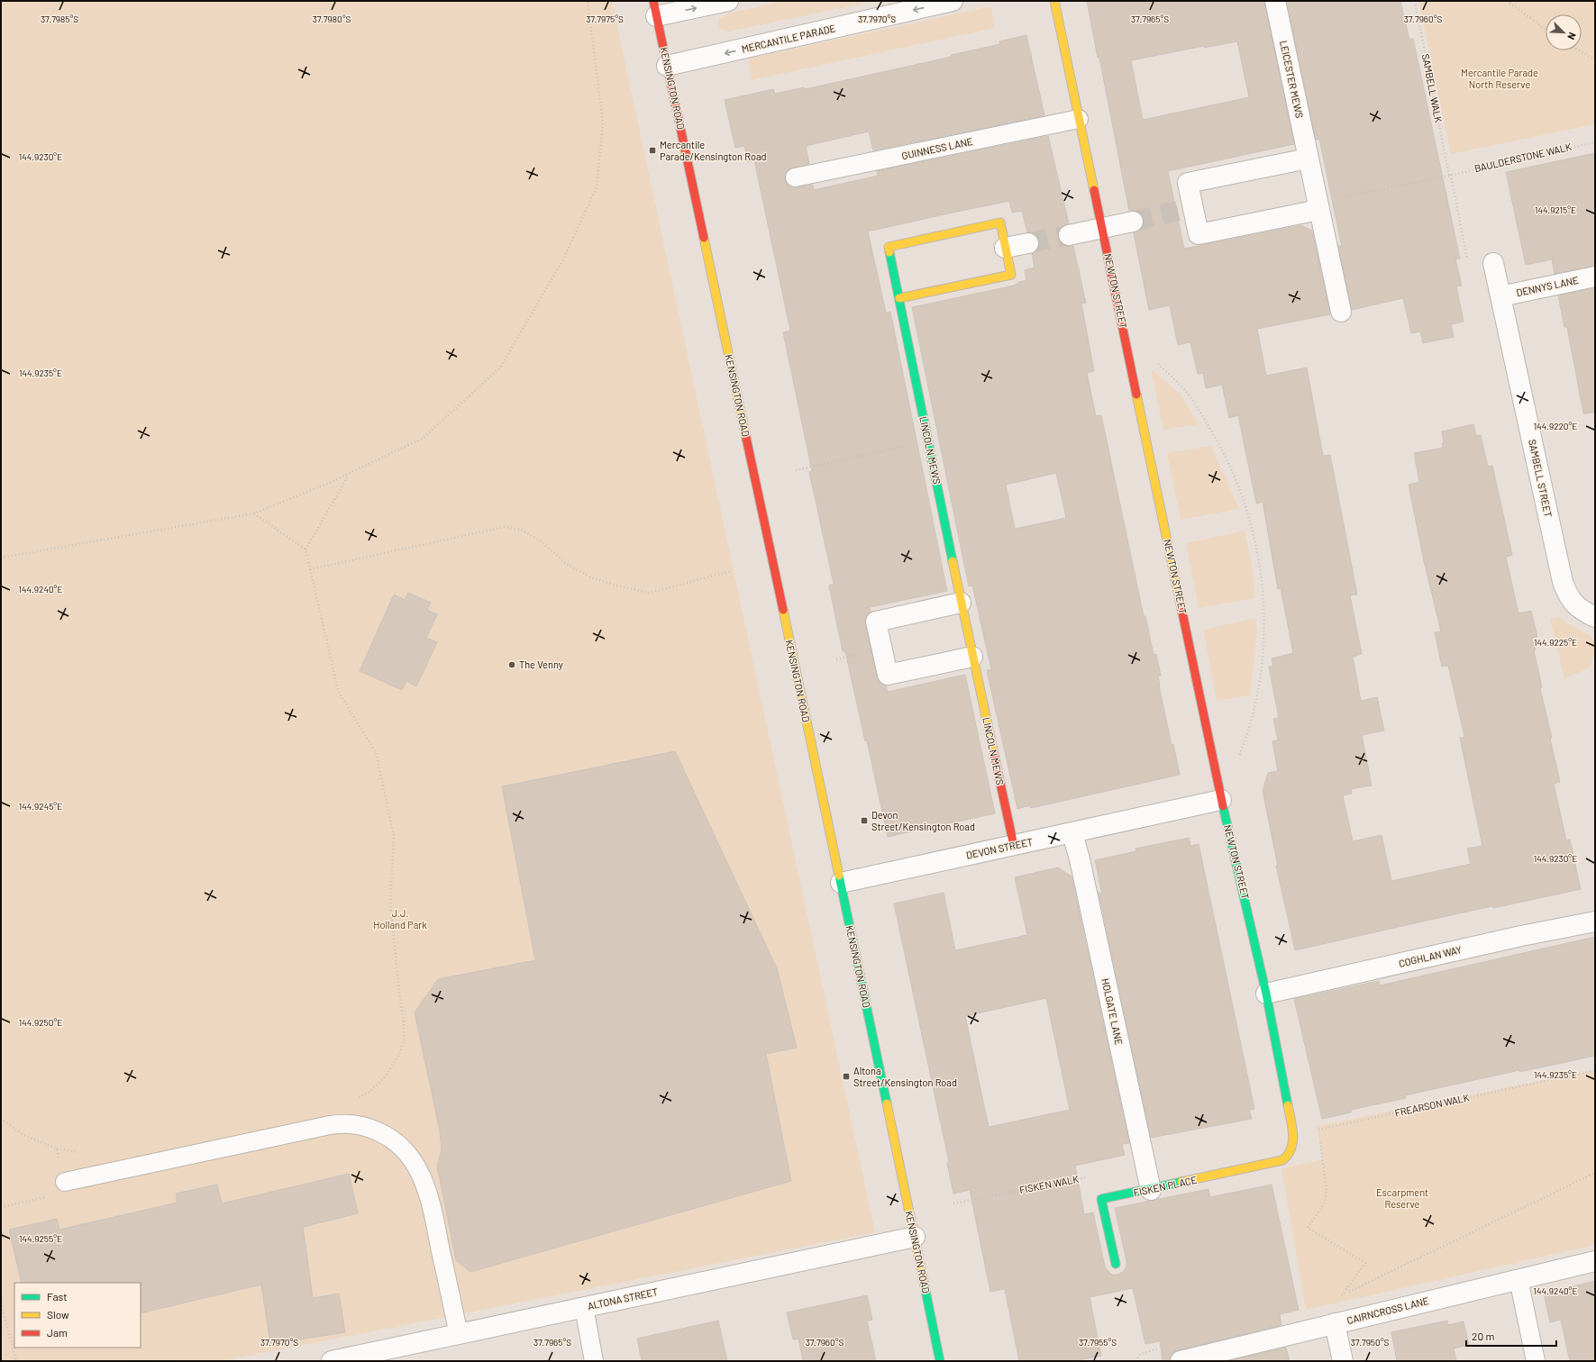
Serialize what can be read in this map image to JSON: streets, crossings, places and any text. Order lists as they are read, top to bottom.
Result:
{
  "streets": {
    "street": [
      "MERCANTILE PARADE",
      "LEICESTER MEWS",
      "KENSINGTON ROAD",
      "DENNYS LANE",
      "NEWTON STREET",
      "LINCOLN MEWS",
      "SAMBELL STREET",
      "DEVON STREET",
      "COGHLAN WAY",
      "HOLGATE LANE",
      "FISKEN PLACE",
      "ALTONA STREET",
      "CAIRNCROSS LANE"
    ],
    "lane": ["GUINNESS LANE"],
    "path": [
      "SAMBELL WALK",
      "BAULDERSTONE WALK",
      "FREARSON WALK",
      "FISKEN WALK"
    ]
  },
  "crossings": [
    ["MERCANTILE PARADE", "KENSINGTON ROAD"],
    ["KENSINGTON ROAD", "DEVON STREET"],
    ["KENSINGTON ROAD", "ALTONA STREET"],
    ["SAMBELL WALK", "BAULDERSTONE WALK"],
    ["GUINNESS LANE", "NEWTON STREET"],
    ["DENNYS LANE", "SAMBELL STREET"],
    ["NEWTON STREET", "DEVON STREET"],
    ["NEWTON STREET", "COGHLAN WAY"],
    ["NEWTON STREET", "FREARSON WALK"],
    ["NEWTON STREET", "FISKEN PLACE"],
    ["LINCOLN MEWS", "DEVON STREET"],
    ["DEVON STREET", "HOLGATE LANE"],
    ["HOLGATE LANE", "FISKEN PLACE"]
  ],
  "one_way": ["MERCANTILE PARADE"],
  "parks": ["Mercantile Parade North Reserve", "J.J. Holland Park", "Escarpment Reserve"],
  "places": {
    "transit": ["Mercantile Parade/Kensington Road", "Devon Street/Kensington Road", "Altona Street/Kensington Road"],
    "other": ["The Venny"]
  },
  "legend": ["Fast", "Slow", "Jam"],
  "scale_bar": "20 m",
  "north": "bottom right",
  "coordinates": [
    "37.7985°S",
    "37.7980°S",
    "37.7975°S",
    "37.7970°S",
    "37.7965°S",
    "37.7960°S",
    "144.9230°E",
    "144.9215°E",
    "144.9235°E",
    "144.9220°E",
    "144.9240°E",
    "144.9225°E",
    "144.9245°E",
    "144.9250°E",
    "144.9255°E",
    "37.7955°S",
    "37.7950°S"
  ]
}
